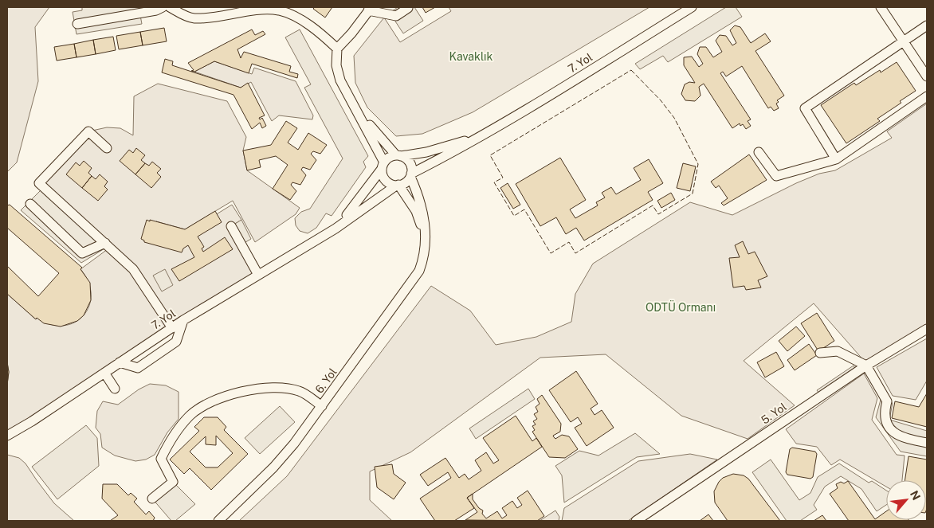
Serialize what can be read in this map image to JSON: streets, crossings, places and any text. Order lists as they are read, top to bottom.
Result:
{
  "streets": {
    "street": ["7. Yol", "6. Yol", "5. Yol"]
  },
  "crossings": [
    ["7. Yol", "6. Yol"]
  ],
  "parks": ["Kavaklık", "ODTÜ Ormanı"],
  "north": "top right"
}
